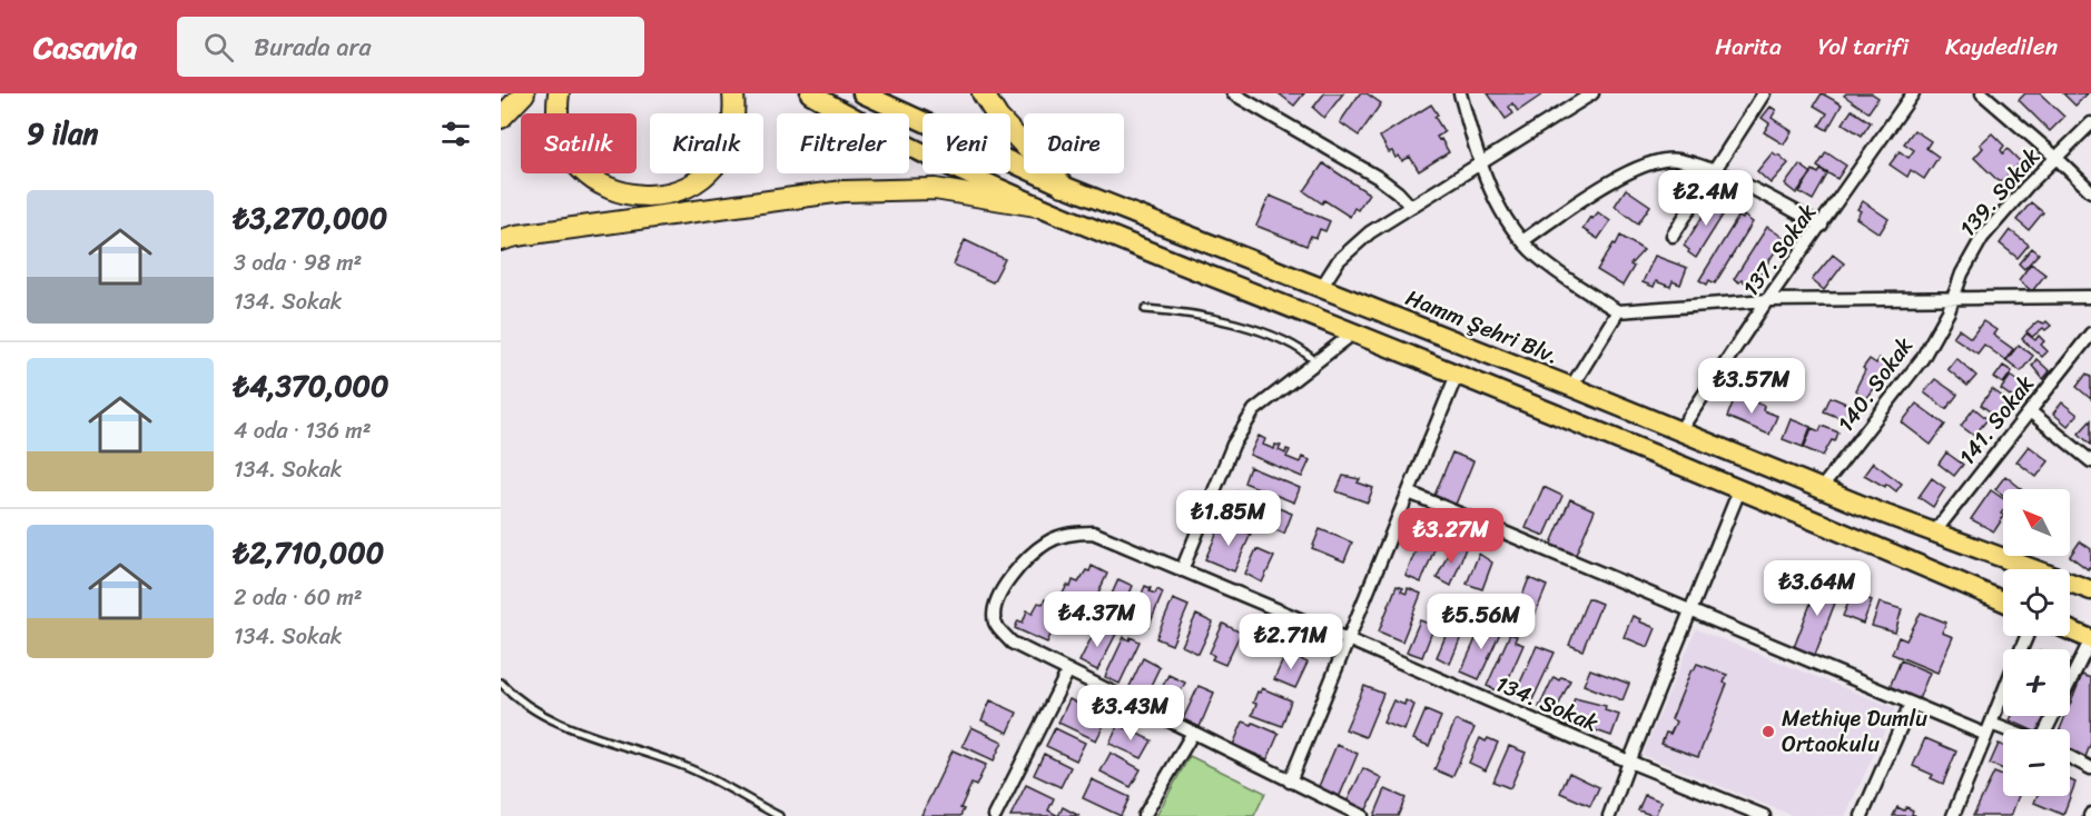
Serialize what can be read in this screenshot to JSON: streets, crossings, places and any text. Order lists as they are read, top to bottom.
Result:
{
  "streets": {
    "main road": ["Hamm Şehri Blv."],
    "street": [
      "139. Sokak",
      "137. Sokak",
      "140. Sokak",
      "141. Sokak",
      "134. Sokak"
    ]
  },
  "crossings": [
    ["139. Sokak", "140. Sokak"],
    ["137. Sokak", "Hamm Şehri Blv."],
    ["Hamm Şehri Blv.", "140. Sokak"],
    ["Hamm Şehri Blv.", "141. Sokak"]
  ],
  "places": ["Methiye Dumlu Ortaokulu"],
  "north": "top left",
  "page": {
    "header": "Casavia",
    "search": "Burada ara",
    "nav": ["Harita", "Yol tarifi", "Kaydedilen"],
    "heading": "9 ilan",
    "chip": [
      "Satılık",
      "Kiralık",
      "Filtreler",
      "Yeni",
      "Daire"
    ],
    "price": [
      "₺2.4M",
      "₺3.57M",
      "₺1.85M",
      "₺3.27M",
      "₺3.64M",
      "₺4.37M",
      "₺5.56M",
      "₺2.71M",
      "₺3.43M"
    ],
    "list": [
      {
        "name": "₺3,270,000",
        "note": "3 oda · 98 m² · 134. Sokak"
      },
      {
        "name": "₺4,370,000",
        "note": "4 oda · 136 m² · 134. Sokak"
      },
      {
        "name": "₺2,710,000",
        "note": "2 oda · 60 m² · 134. Sokak"
      }
    ],
    "map_buttons": ["+", "−"]
  }
}
